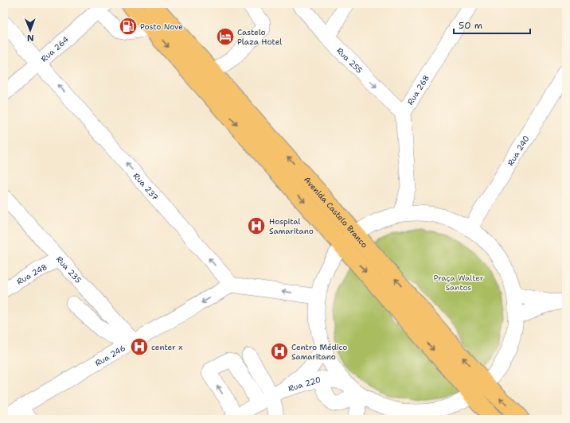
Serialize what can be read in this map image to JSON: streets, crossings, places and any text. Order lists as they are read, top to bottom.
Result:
{
  "streets": {
    "main road": ["Avenida Castelo Branco"],
    "street": [
      "Rua 264",
      "Rua 255",
      "Rua 268",
      "Rua 240",
      "Rua 237",
      "Rua 235",
      "Rua 248",
      "Rua 246",
      "Rua 220"
    ]
  },
  "crossings": [
    ["Rua 264", "Rua 237"],
    ["Rua 255", "Rua 268"],
    ["Rua 237", "Rua 246"],
    ["Rua 235", "Rua 248"],
    ["Rua 235", "Rua 246"]
  ],
  "one_way": ["Rua 255", "Rua 237", "Rua 246"],
  "parks": ["Praça Walter Santos"],
  "places": {
    "fuel station": ["Posto Nove"],
    "hotel": ["Castelo Plaza Hotel"],
    "hospital": ["Hospital Samaritano", "center x", "Centro Médico Samaritano"]
  },
  "scale_bar": "50 m",
  "north": "bottom"
}
